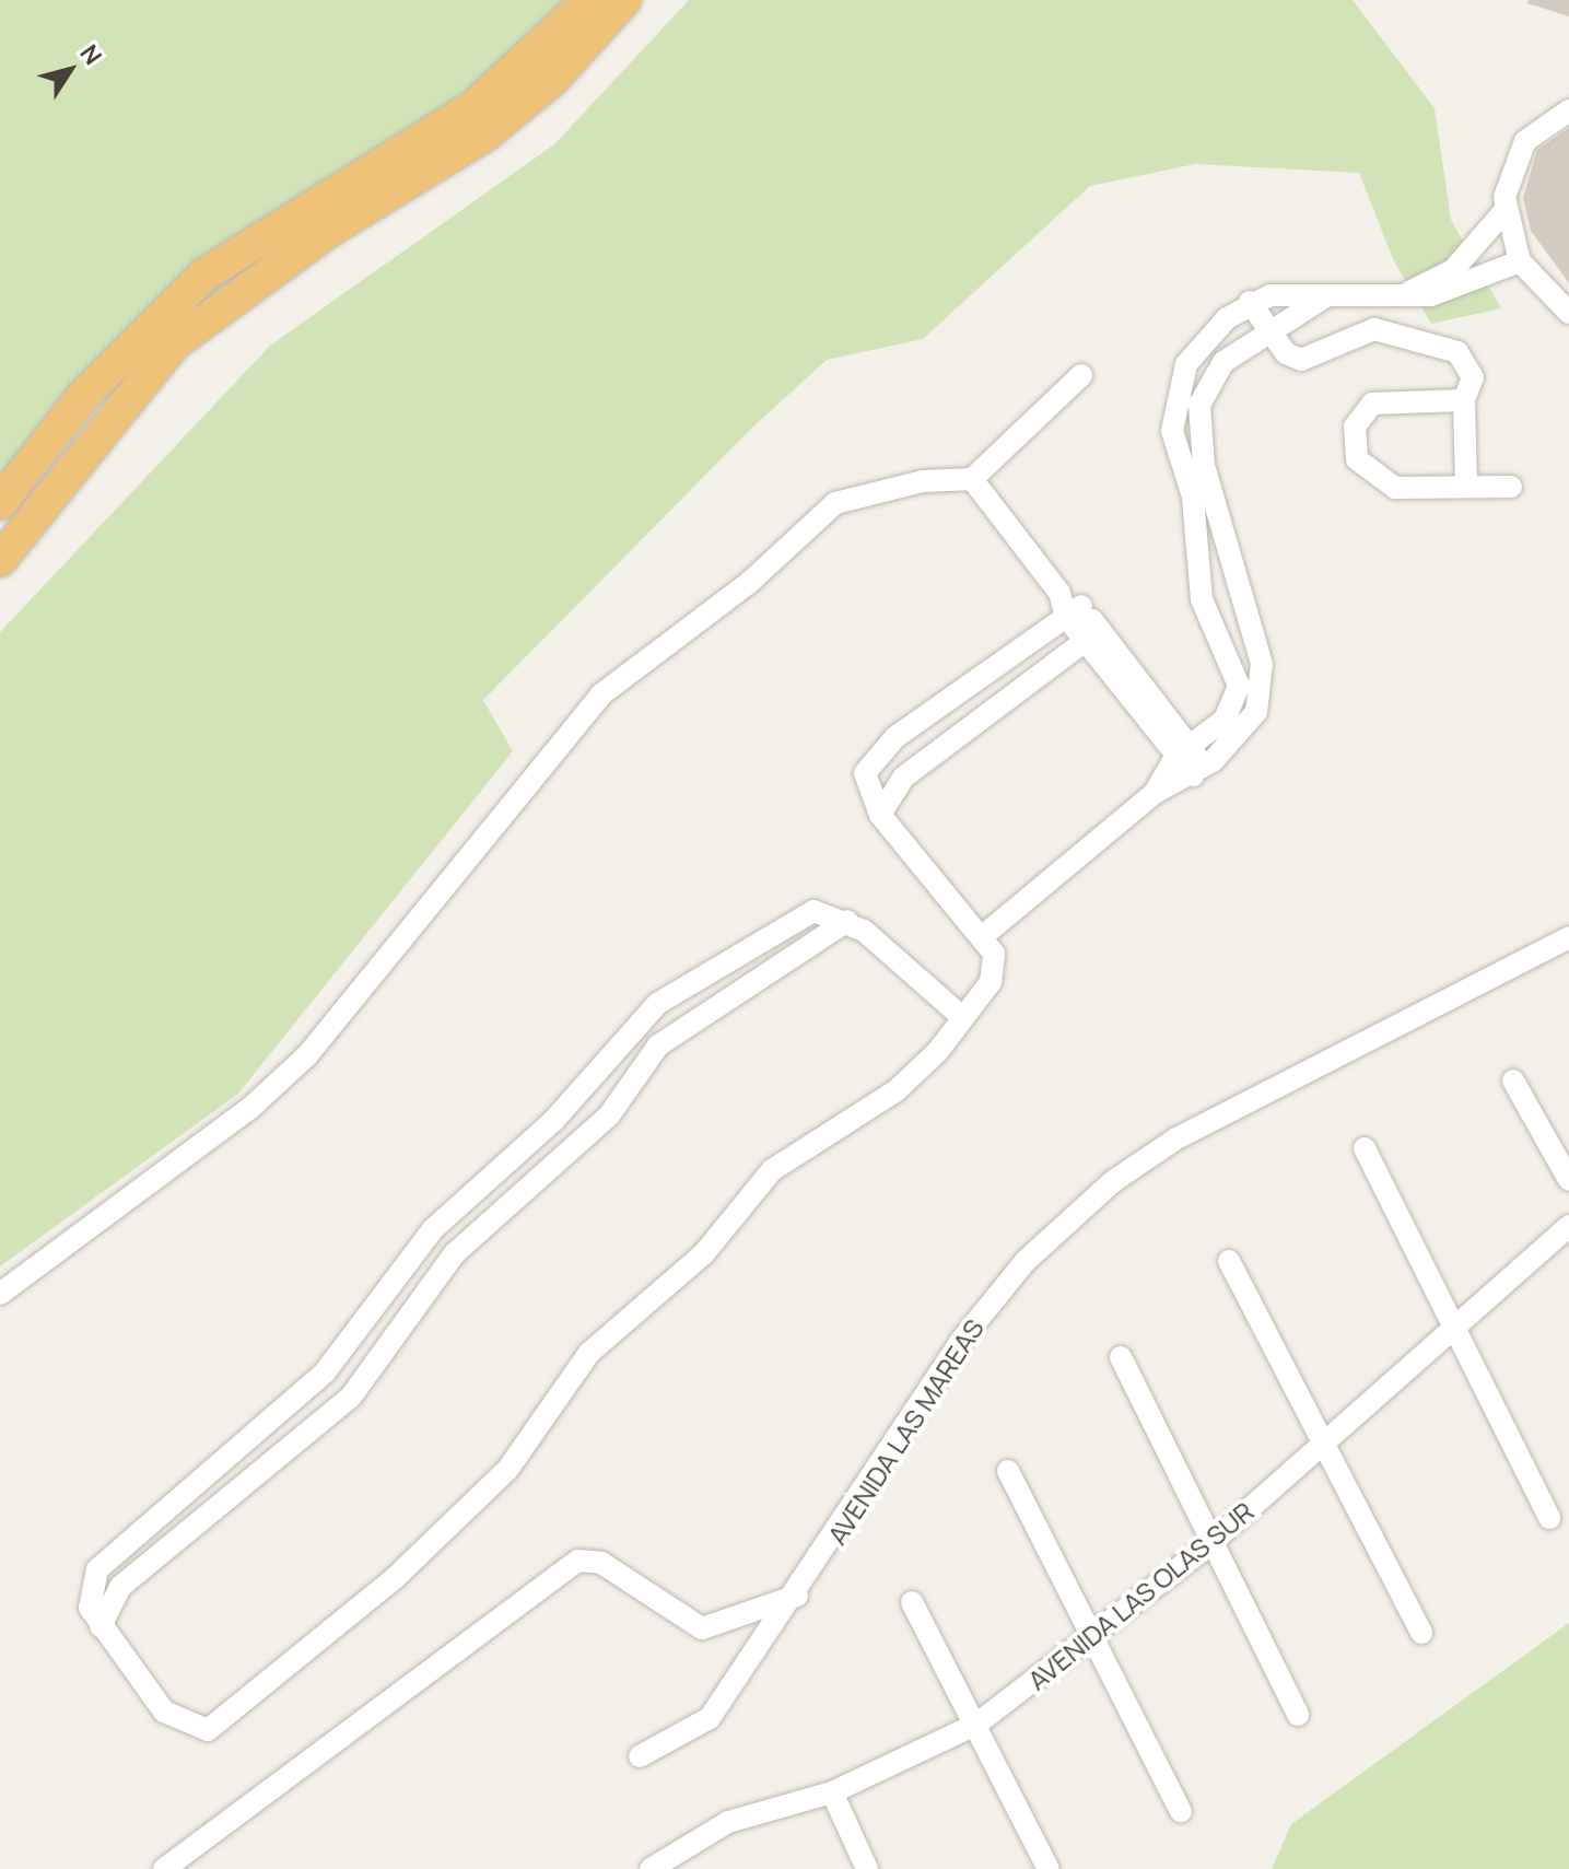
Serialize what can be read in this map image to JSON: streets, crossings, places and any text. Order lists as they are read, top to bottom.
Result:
{
  "streets": {
    "street": ["AVENIDA LAS MAREAS", "AVENIDA LAS OLAS SUR"]
  },
  "north": "top right"
}
